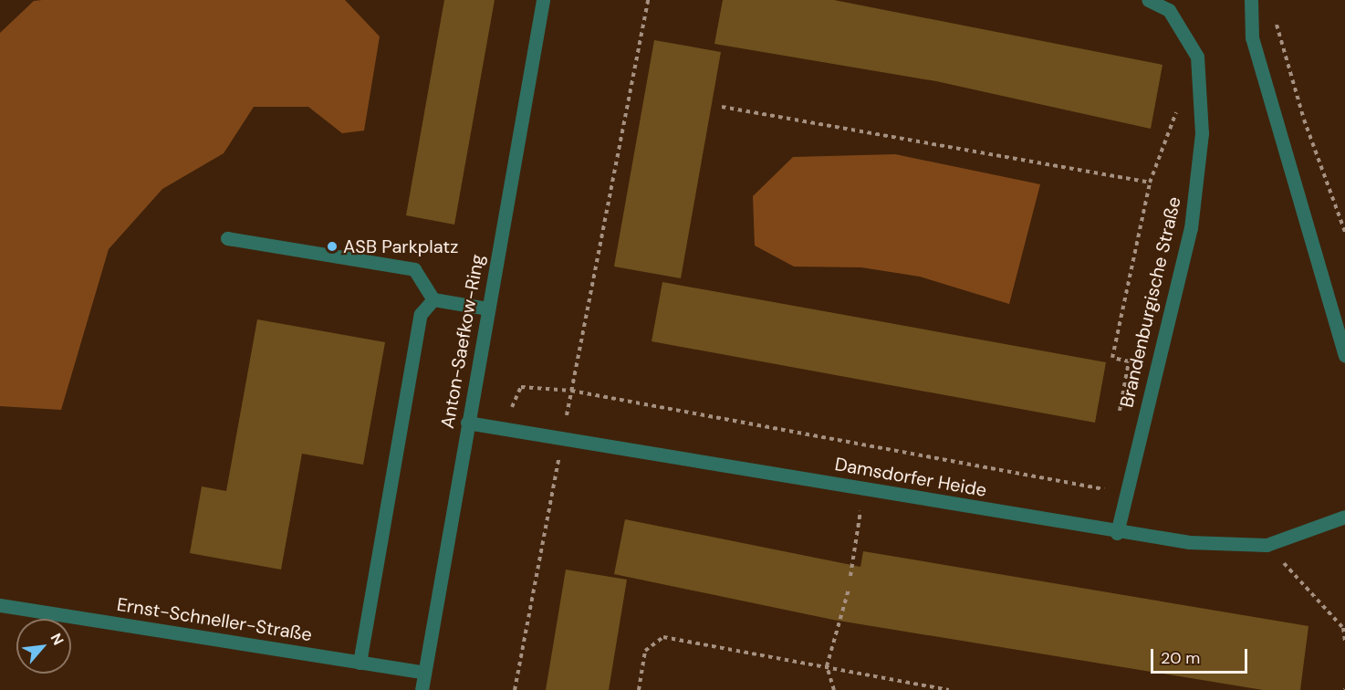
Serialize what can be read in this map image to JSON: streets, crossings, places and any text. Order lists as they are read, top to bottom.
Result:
{
  "streets": {
    "street": [
      "Brandenburgische Straße",
      "Anton-Saefkow-Ring",
      "Damsdorfer Heide",
      "Ernst-Schneller-Straße"
    ]
  },
  "crossings": [
    ["Brandenburgische Straße", "Damsdorfer Heide"],
    ["Anton-Saefkow-Ring", "Damsdorfer Heide"],
    ["Anton-Saefkow-Ring", "Ernst-Schneller-Straße"]
  ],
  "places": ["ASB Parkplatz"],
  "scale_bar": "20 m",
  "north": "top right"
}
